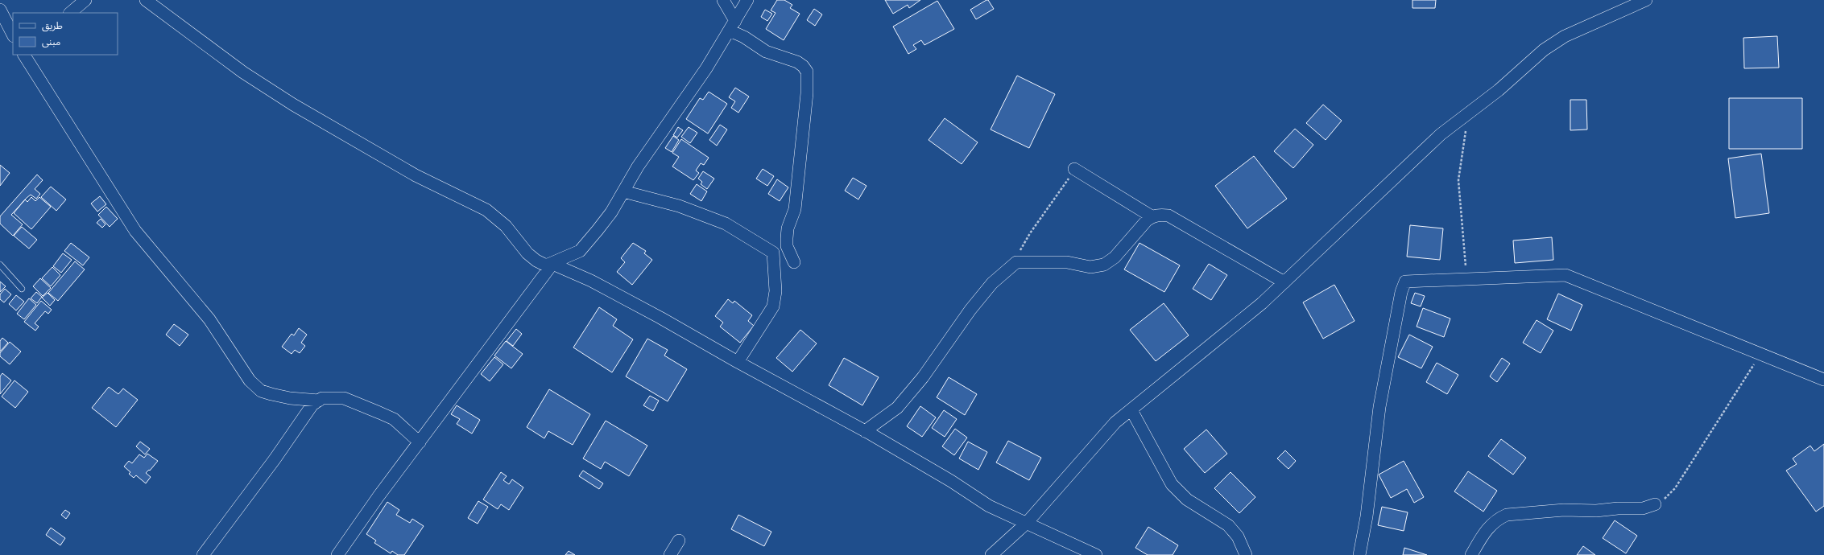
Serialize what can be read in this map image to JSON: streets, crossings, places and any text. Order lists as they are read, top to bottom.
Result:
{
  "legend": ["طريق", "مبنى"]
}
